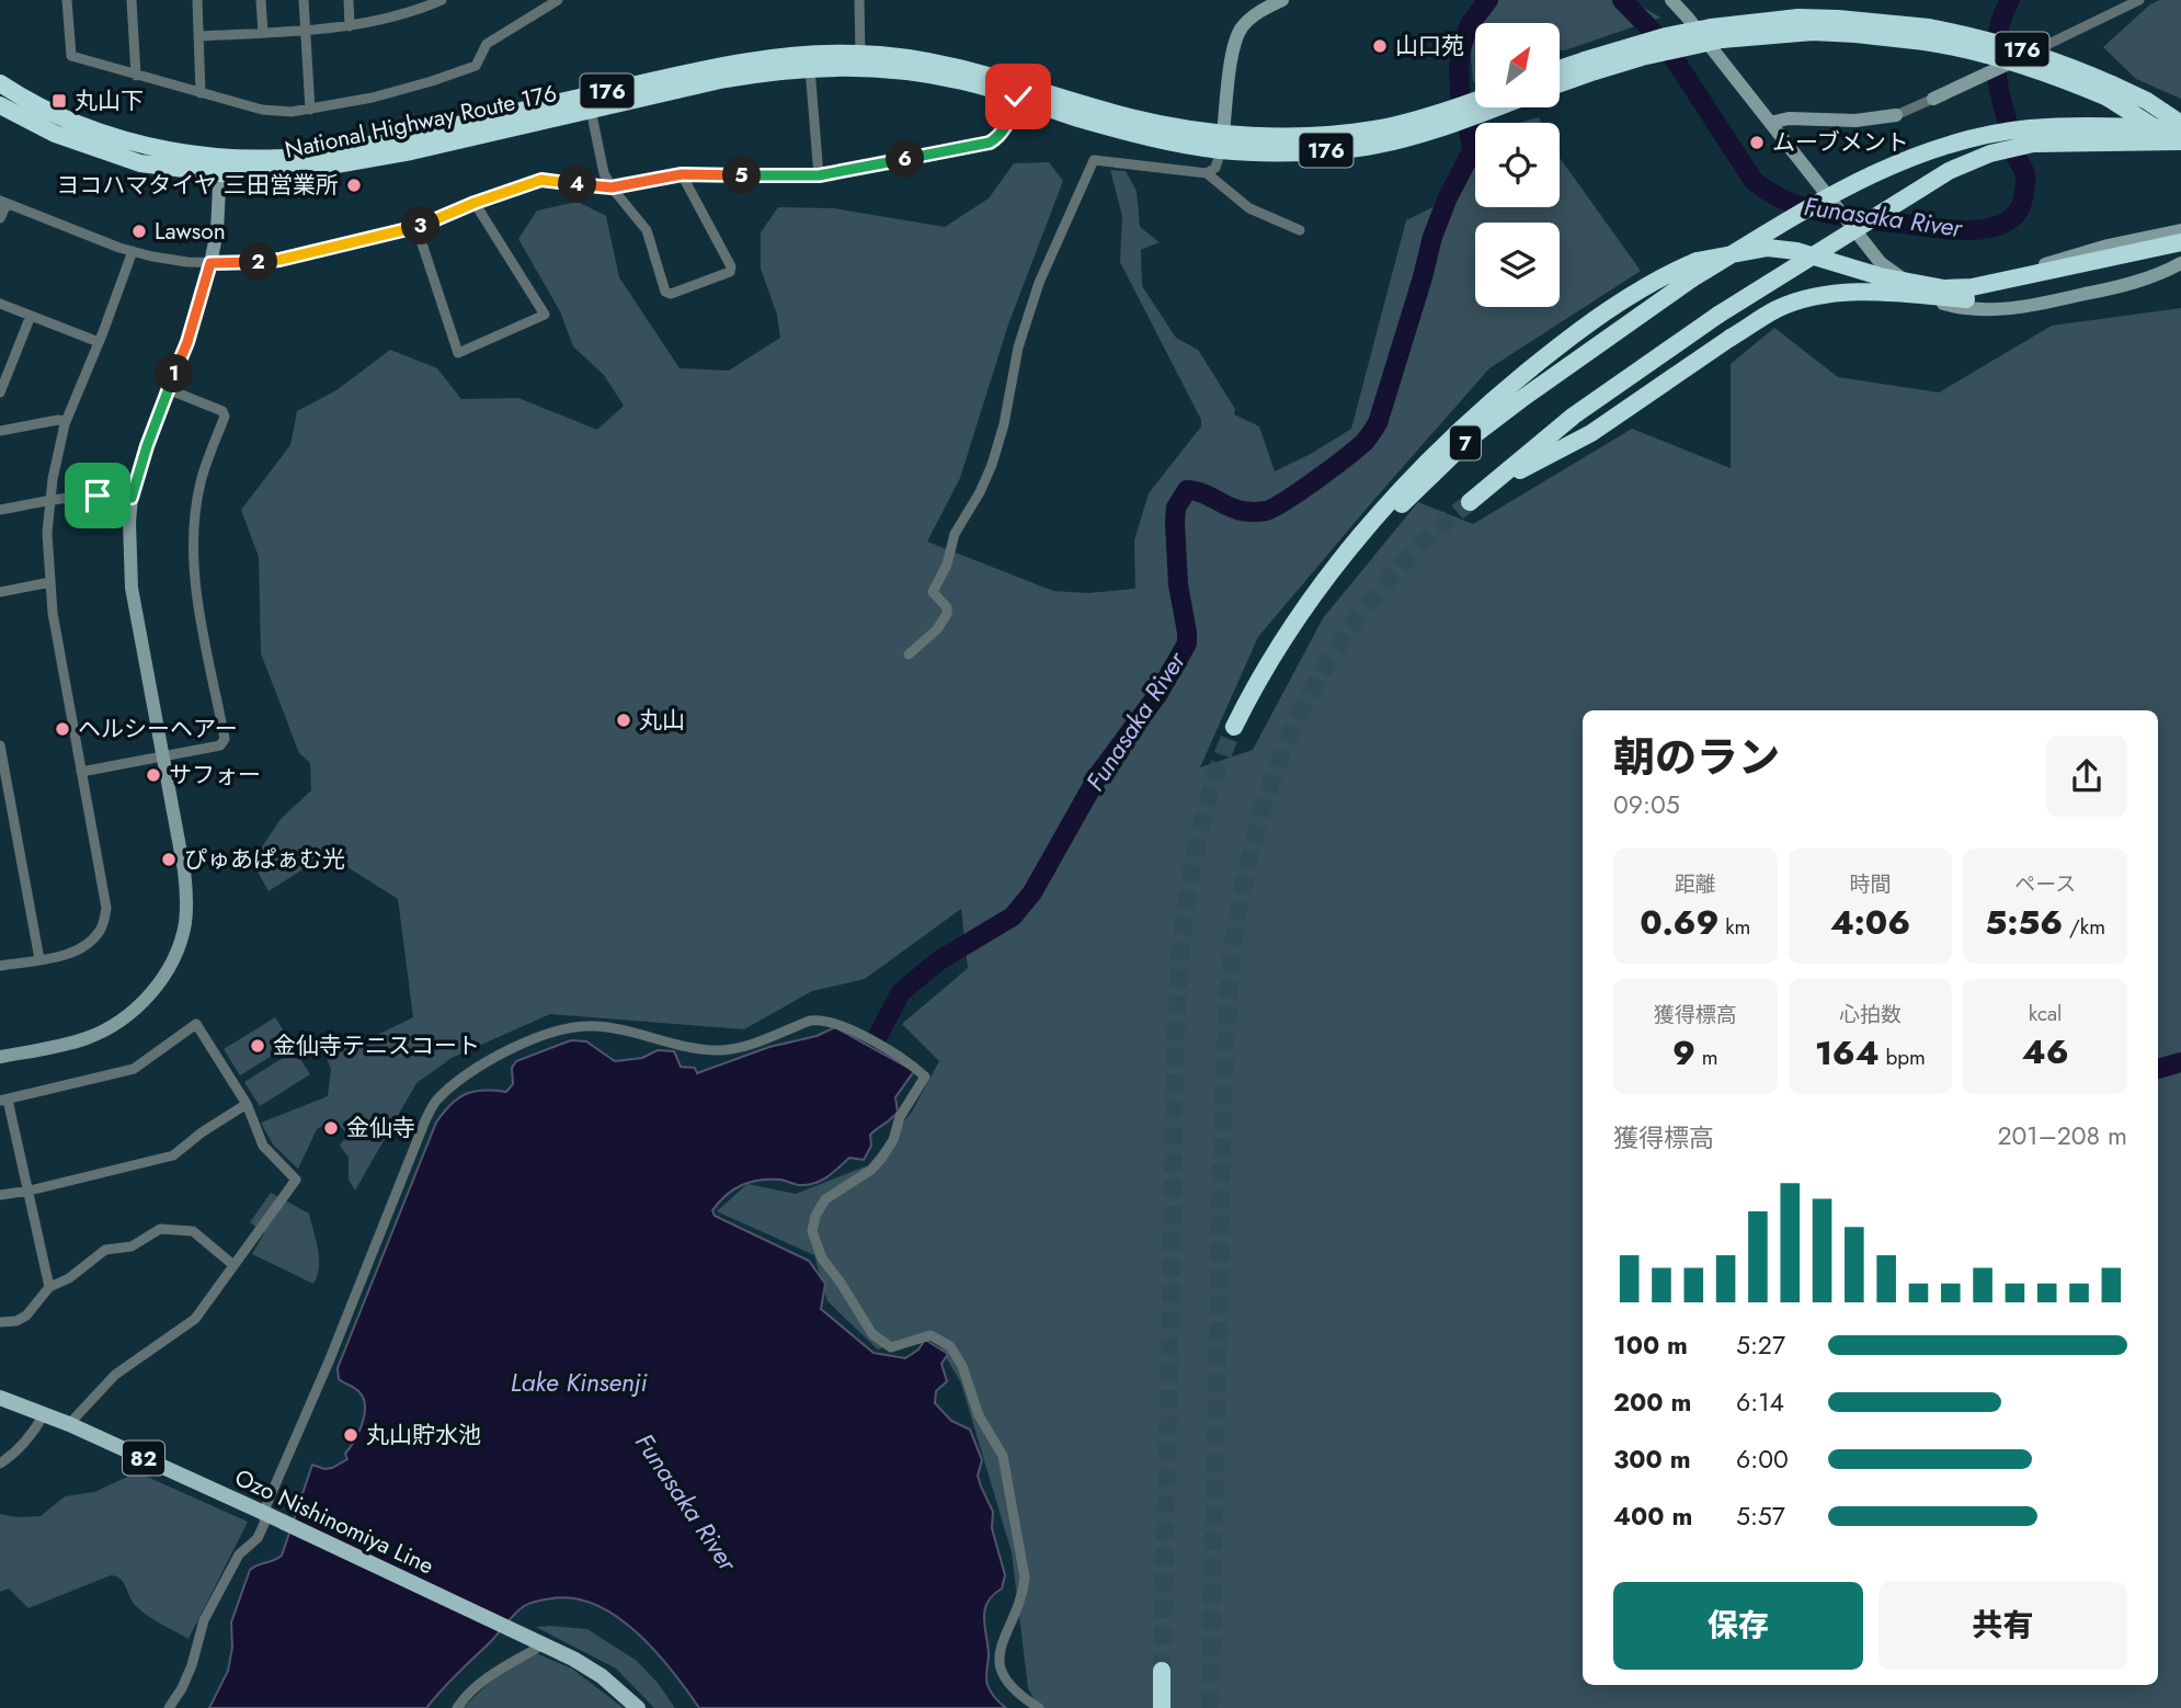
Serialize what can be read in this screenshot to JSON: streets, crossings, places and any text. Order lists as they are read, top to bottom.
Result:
{
  "streets": {
    "highway": ["176", "National Highway Route 176", "7"],
    "main road": ["82", "Ozo Nishinomiya Line"]
  },
  "crossings": [
    ["176", "7"]
  ],
  "water": ["Funasaka River", "Lake Kinsenji"],
  "places": {
    "other": [
      "山口苑",
      "ムーブメント",
      "ヨコハマタイヤ 三田営業所",
      "Lawson",
      "丸山",
      "ヘルシーヘアー",
      "サフォー",
      "ぴゅあぱぁむ光",
      "金仙寺テニスコート",
      "金仙寺",
      "丸山貯水池"
    ],
    "transit": ["丸山下"]
  },
  "north": "top right",
  "page": {
    "pins": [
      "6",
      "5",
      "4",
      "3",
      "2",
      "1"
    ],
    "heading": ["朝のラン", "09:05"],
    "stats": [
      ["距離", "0.69 km"],
      ["時間", "4:06"],
      ["ペース", "5:56 /km"],
      ["獲得標高", "9 m"],
      ["心拍数", "164 bpm"],
      ["kcal", "46"]
    ],
    "chart": ["獲得標高", "201–208 m"],
    "list": [
      {
        "name": "100 m",
        "note": "5:27"
      },
      {
        "name": "200 m",
        "note": "6:14"
      },
      {
        "name": "300 m",
        "note": "6:00"
      },
      {
        "name": "400 m",
        "note": "5:57"
      }
    ],
    "buttons": ["保存", "共有"]
  }
}
